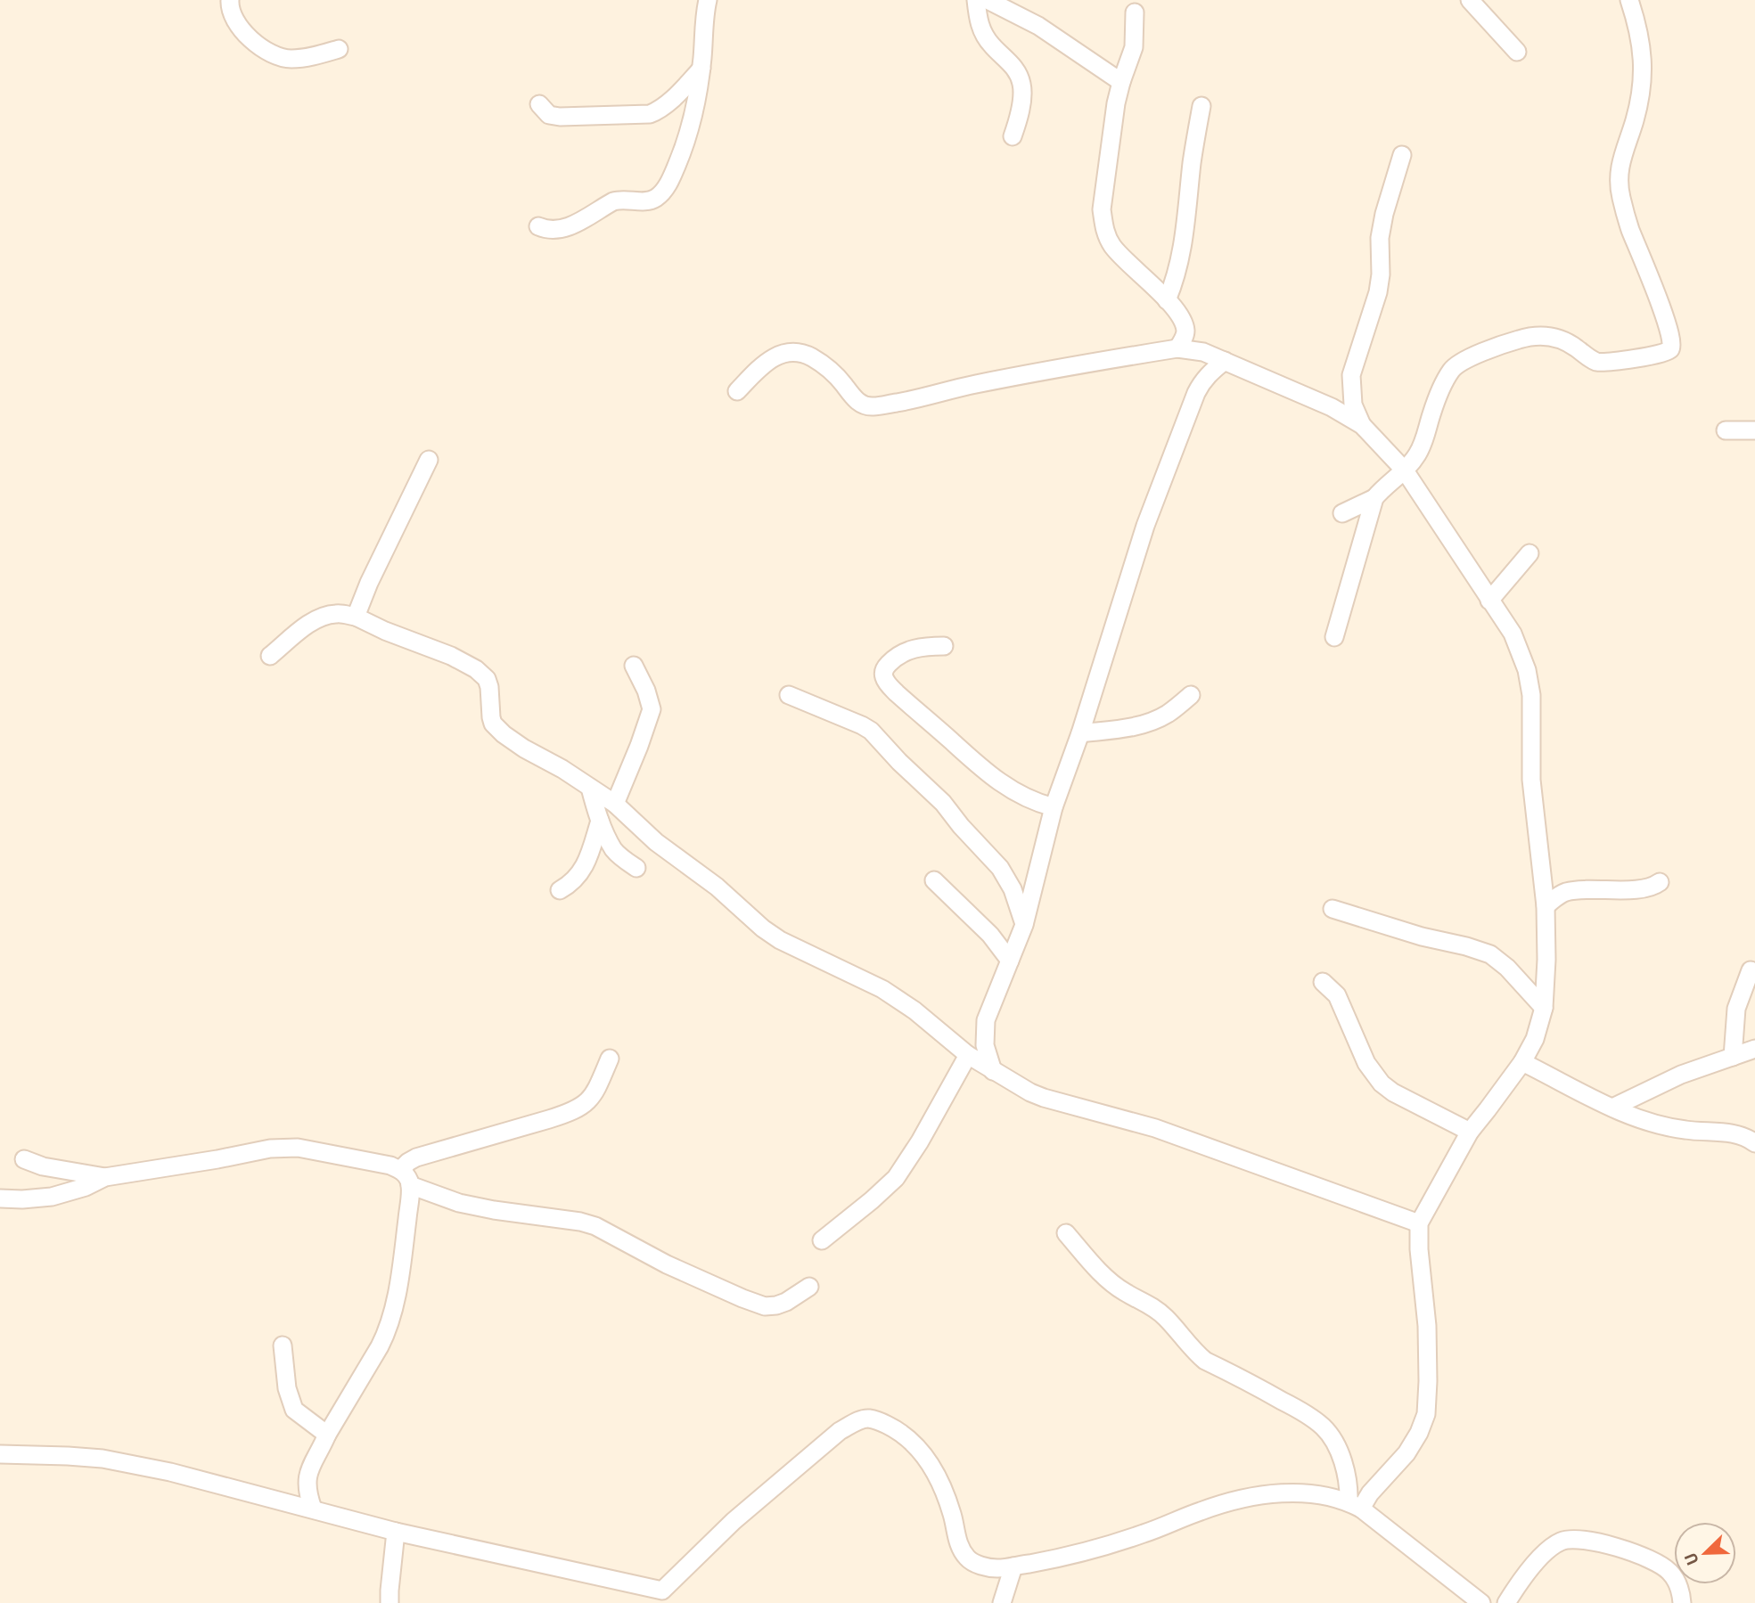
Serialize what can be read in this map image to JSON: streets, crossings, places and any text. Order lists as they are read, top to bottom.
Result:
{
  "north": "bottom left"
}
